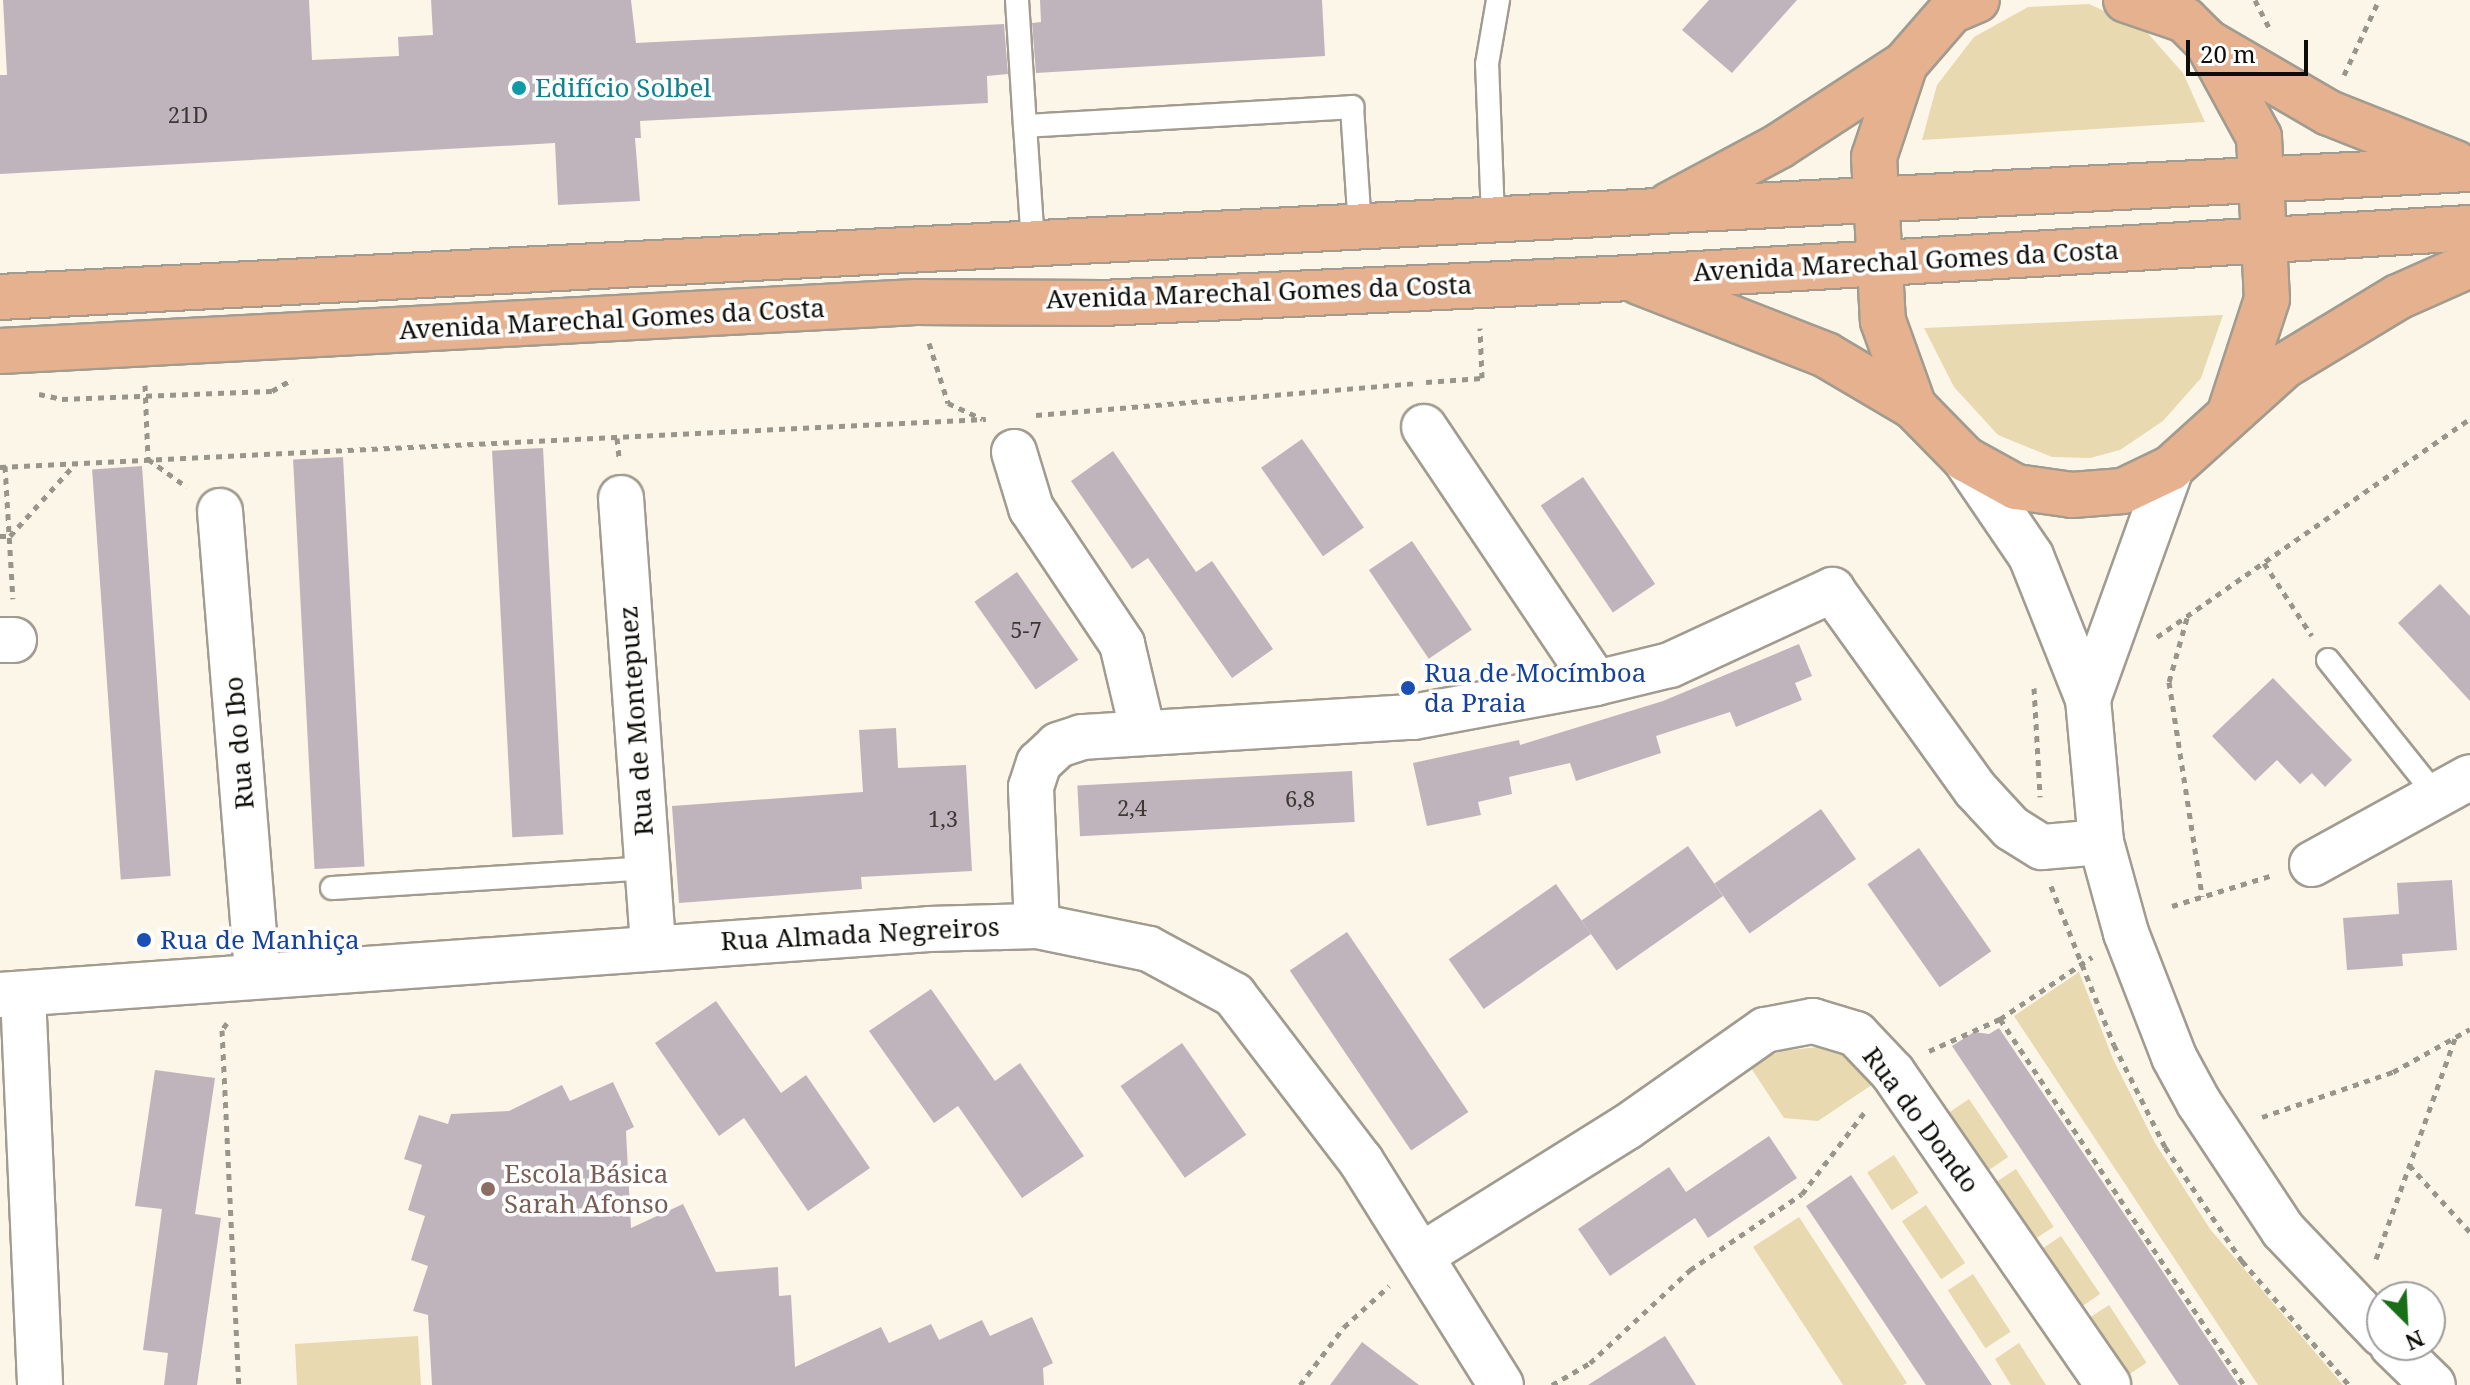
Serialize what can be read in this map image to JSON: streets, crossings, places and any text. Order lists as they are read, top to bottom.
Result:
{
  "streets": {
    "main road": ["Avenida Marechal Gomes da Costa"],
    "street": [
      "Rua de Montepuez",
      "Rua do Ibo",
      "Rua Almada Negreiros",
      "Rua do Dondo"
    ]
  },
  "crossings": [
    ["Rua de Montepuez", "Rua Almada Negreiros"],
    ["Rua do Ibo", "Rua Almada Negreiros"],
    ["Rua Almada Negreiros", "Rua do Dondo"]
  ],
  "places": [
    "Edifício Solbel",
    "Rua de Mocímboa da Praia",
    "Rua de Manhiça",
    "Escola Básica Sarah Afonso"
  ],
  "house_numbers": [
    "21D",
    "5-7",
    "6,8",
    "2,4",
    "1,3"
  ],
  "scale_bar": "20 m",
  "north": "bottom right"
}
